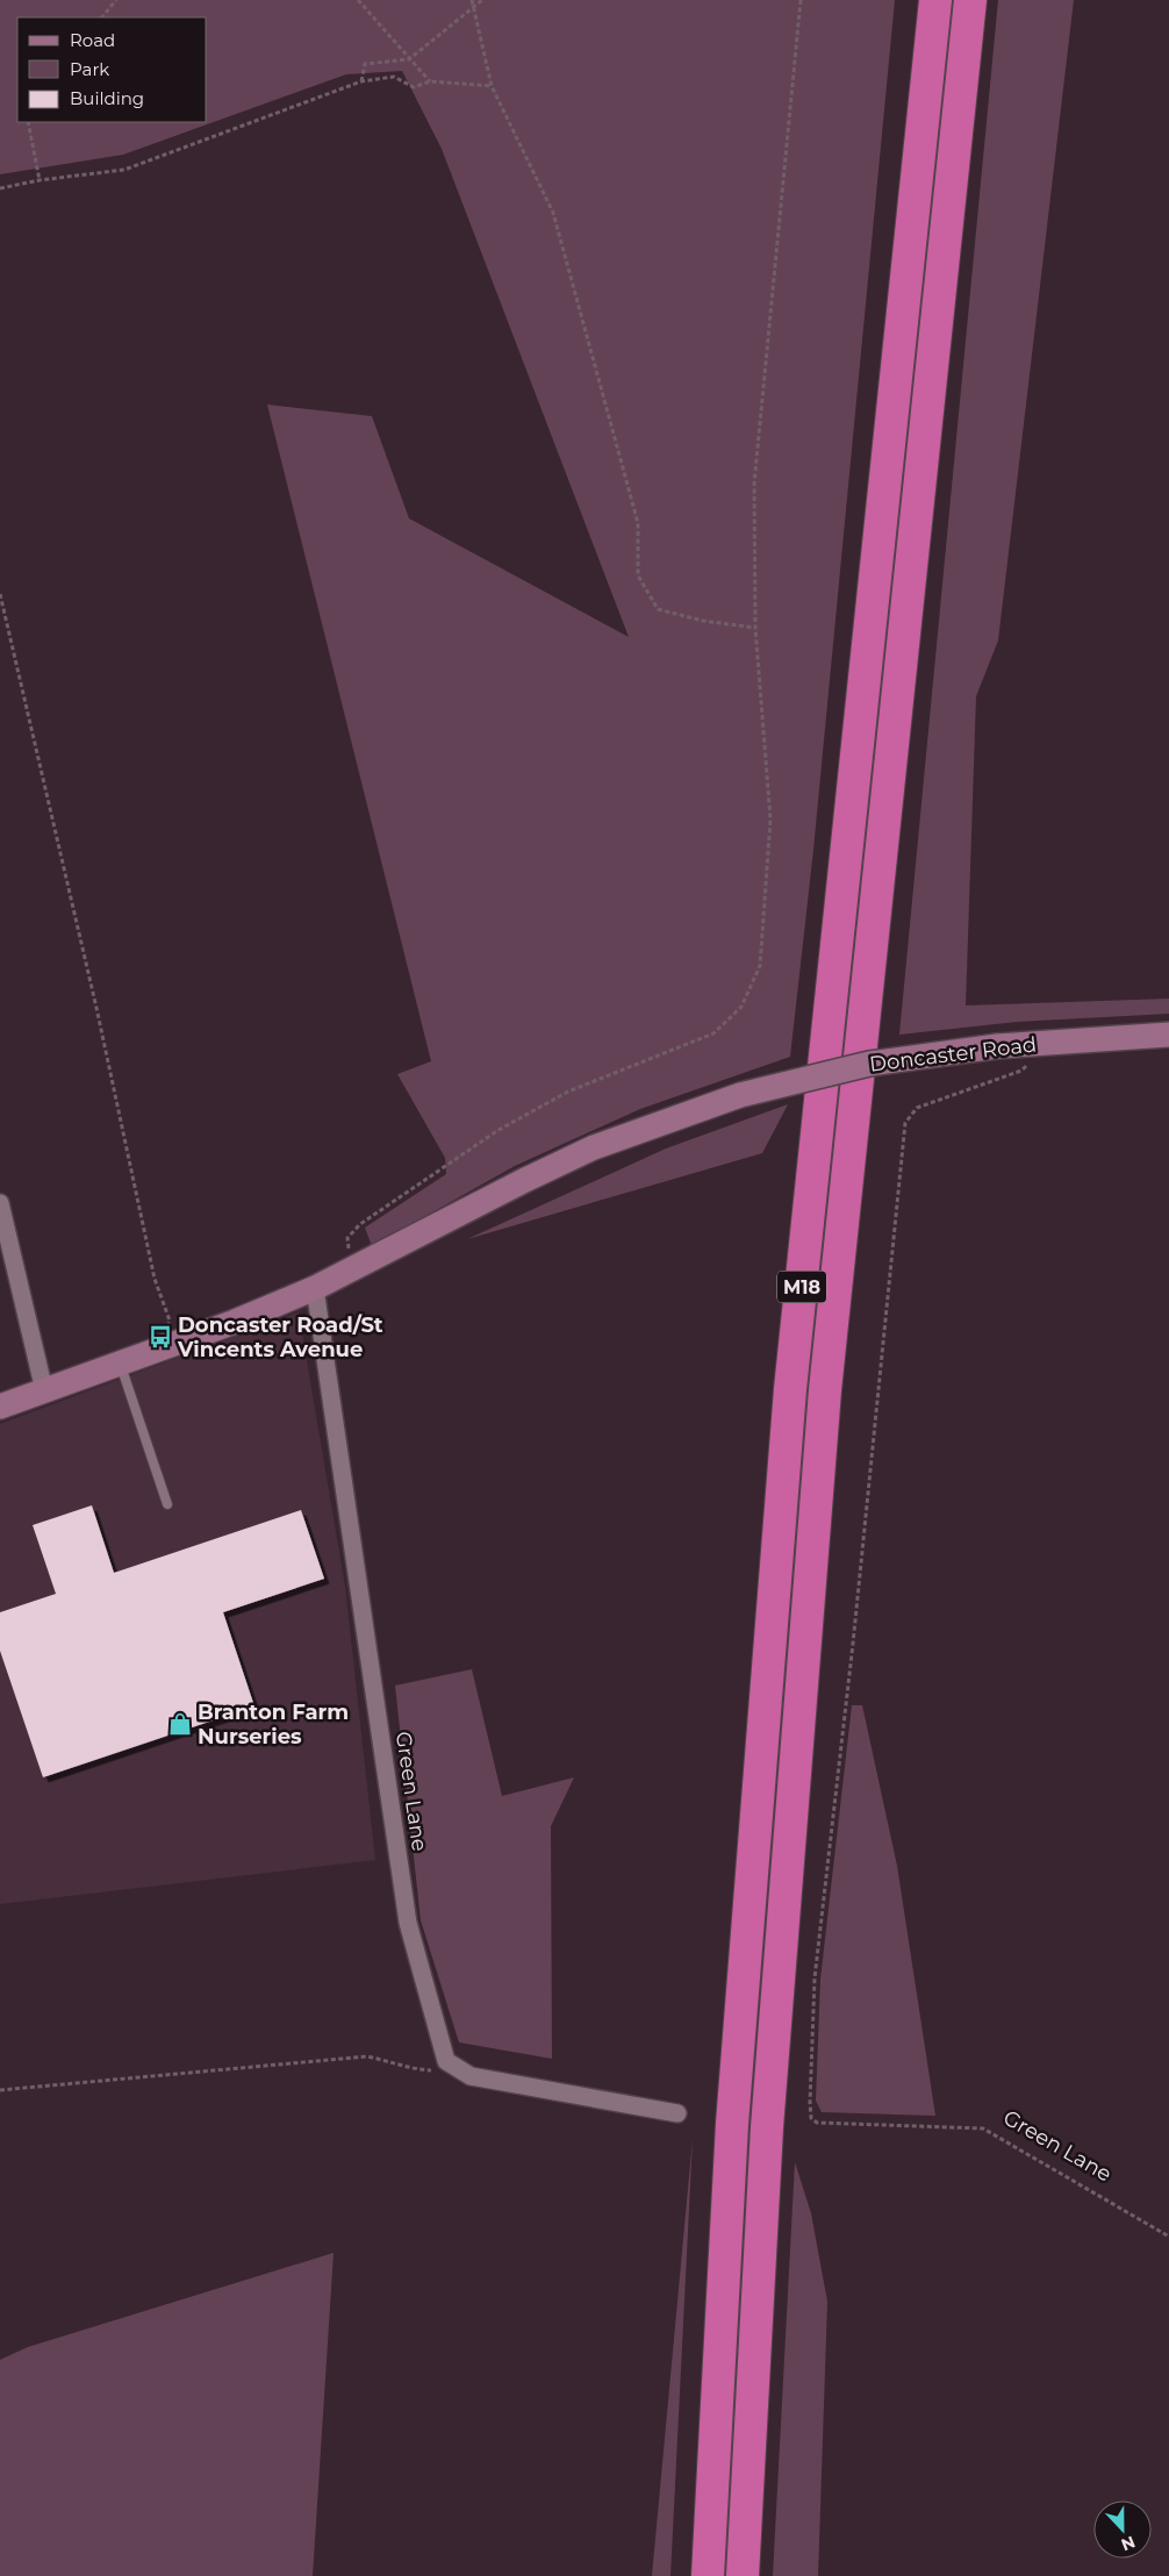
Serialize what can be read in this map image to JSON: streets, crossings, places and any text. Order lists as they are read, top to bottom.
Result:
{
  "streets": {
    "highway": ["M18"],
    "main road": ["Doncaster Road"],
    "street": ["Green Lane"]
  },
  "crossings": [
    ["Doncaster Road", "Green Lane"]
  ],
  "places": {
    "bus stop": ["Doncaster Road/St Vincents Avenue"],
    "shop": ["Branton Farm Nurseries"]
  },
  "legend": ["Road", "Park", "Building"],
  "north": "bottom"
}
